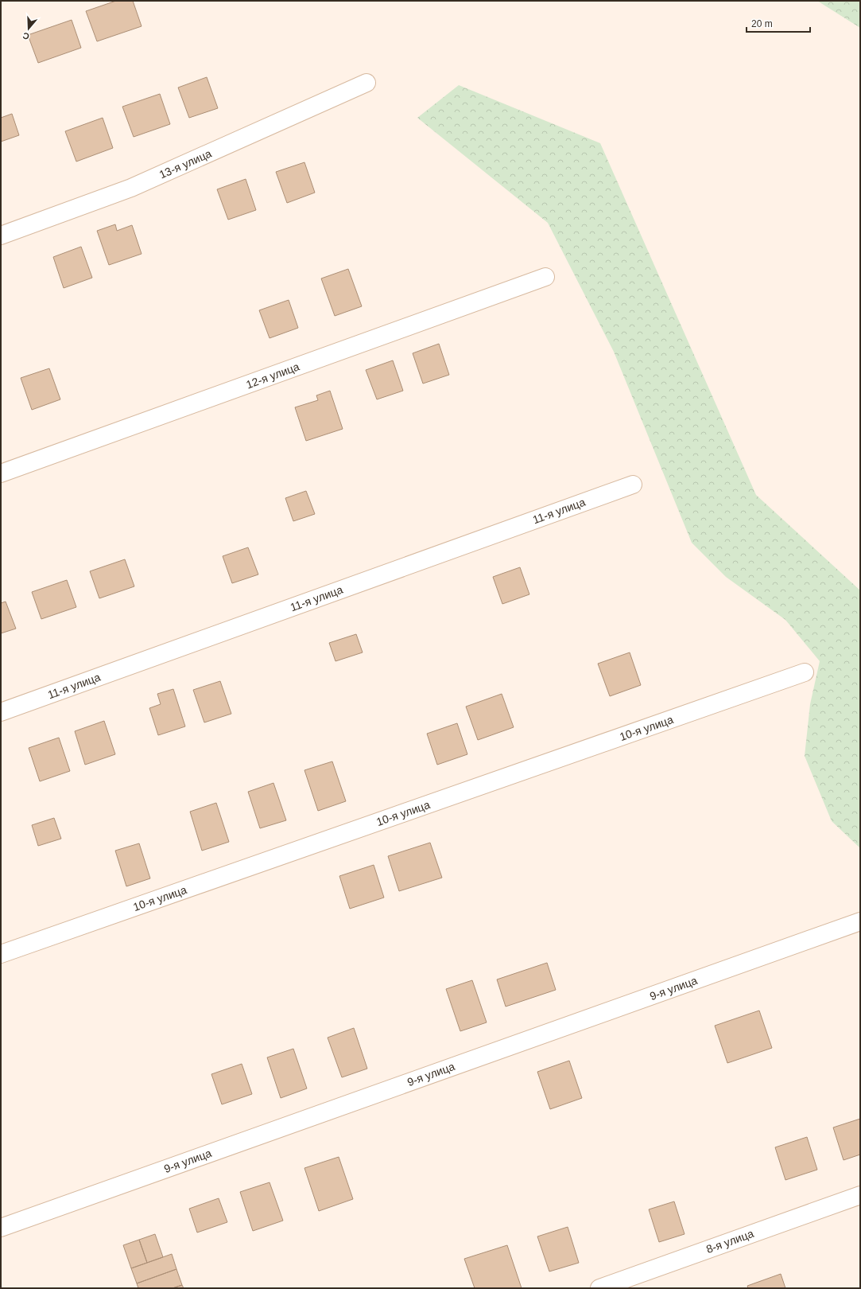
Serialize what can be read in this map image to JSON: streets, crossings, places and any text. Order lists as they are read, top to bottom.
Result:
{
  "streets": {
    "street": [
      "13-я улица",
      "12-я улица",
      "11-я улица",
      "10-я улица",
      "9-я улица",
      "8-я улица"
    ]
  },
  "scale_bar": "20 m",
  "north": "bottom"
}
